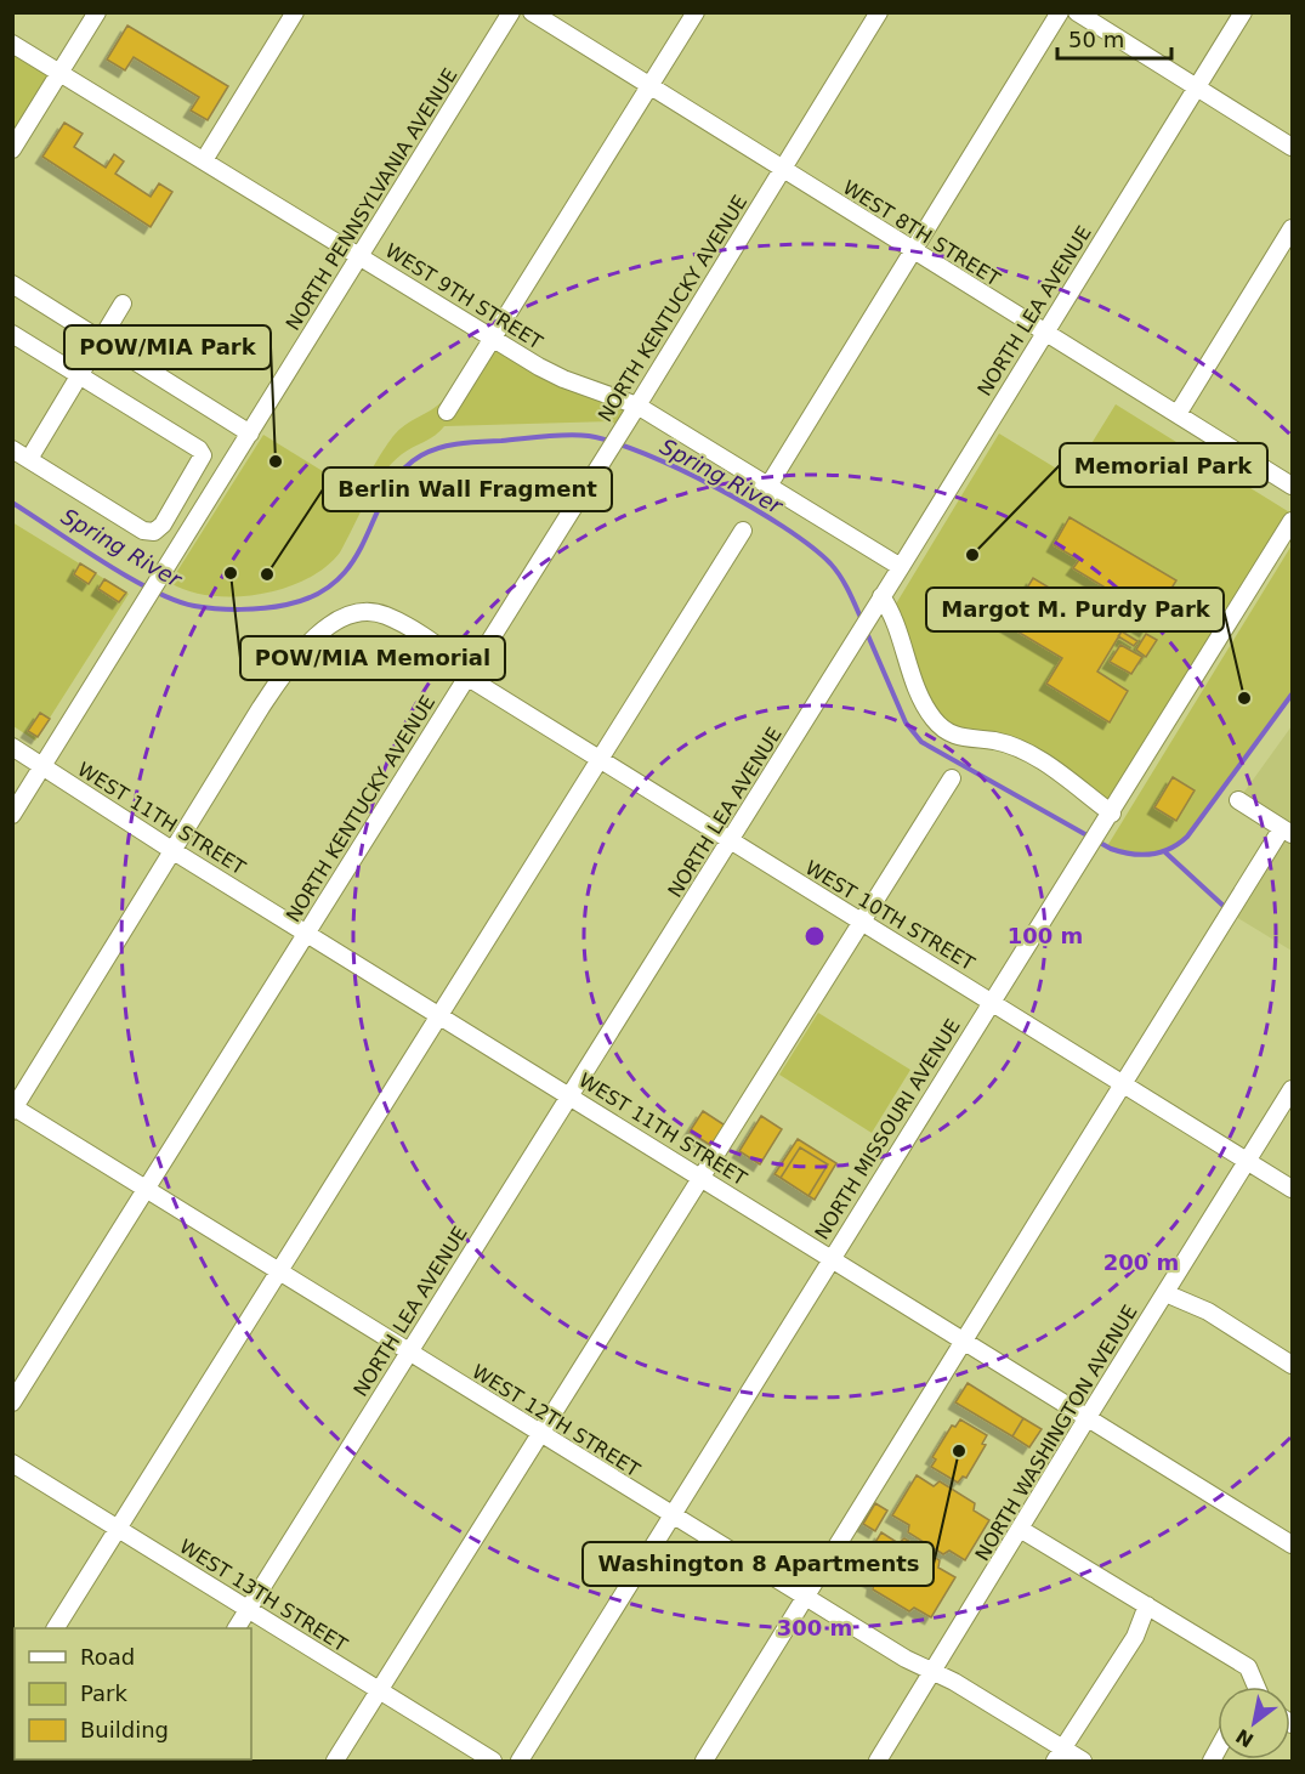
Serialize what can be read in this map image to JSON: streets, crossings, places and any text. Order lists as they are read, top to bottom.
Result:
{
  "streets": {
    "street": [
      "NORTH PENNSYLVANIA AVENUE",
      "WEST 8TH STREET",
      "WEST 9TH STREET",
      "NORTH KENTUCKY AVENUE",
      "NORTH LEA AVENUE",
      "WEST 11TH STREET",
      "WEST 10TH STREET",
      "NORTH MISSOURI AVENUE",
      "WEST 12TH STREET",
      "NORTH WASHINGTON AVENUE",
      "WEST 13TH STREET"
    ]
  },
  "crossings": [
    ["NORTH PENNSYLVANIA AVENUE", "WEST 9TH STREET"],
    ["NORTH PENNSYLVANIA AVENUE", "WEST 11TH STREET"],
    ["WEST 8TH STREET", "NORTH KENTUCKY AVENUE"],
    ["WEST 8TH STREET", "NORTH LEA AVENUE"],
    ["WEST 9TH STREET", "NORTH KENTUCKY AVENUE"],
    ["WEST 9TH STREET", "NORTH LEA AVENUE"],
    ["NORTH KENTUCKY AVENUE", "WEST 11TH STREET"],
    ["NORTH KENTUCKY AVENUE", "WEST 10TH STREET"],
    ["NORTH KENTUCKY AVENUE", "WEST 12TH STREET"],
    ["NORTH LEA AVENUE", "WEST 11TH STREET"],
    ["NORTH LEA AVENUE", "WEST 10TH STREET"],
    ["NORTH LEA AVENUE", "WEST 12TH STREET"],
    ["NORTH LEA AVENUE", "WEST 13TH STREET"],
    ["WEST 11TH STREET", "WEST 10TH STREET"],
    ["WEST 11TH STREET", "NORTH MISSOURI AVENUE"],
    ["WEST 11TH STREET", "NORTH WASHINGTON AVENUE"],
    ["WEST 10TH STREET", "NORTH MISSOURI AVENUE"],
    ["WEST 10TH STREET", "WEST 12TH STREET"],
    ["WEST 10TH STREET", "NORTH WASHINGTON AVENUE"],
    ["NORTH MISSOURI AVENUE", "WEST 12TH STREET"],
    ["WEST 12TH STREET", "NORTH WASHINGTON AVENUE"]
  ],
  "water": ["Spring River"],
  "places": [
    "POW/MIA Park",
    "Memorial Park",
    "POW/MIA Memorial",
    "Berlin Wall Fragment",
    "Margot M. Purdy Park",
    "Washington 8 Apartments"
  ],
  "legend": ["Road", "Park", "Building"],
  "scale_bar": "50 m",
  "north": "bottom left",
  "rings": ["100 m", "200 m", "300 m"]
}
